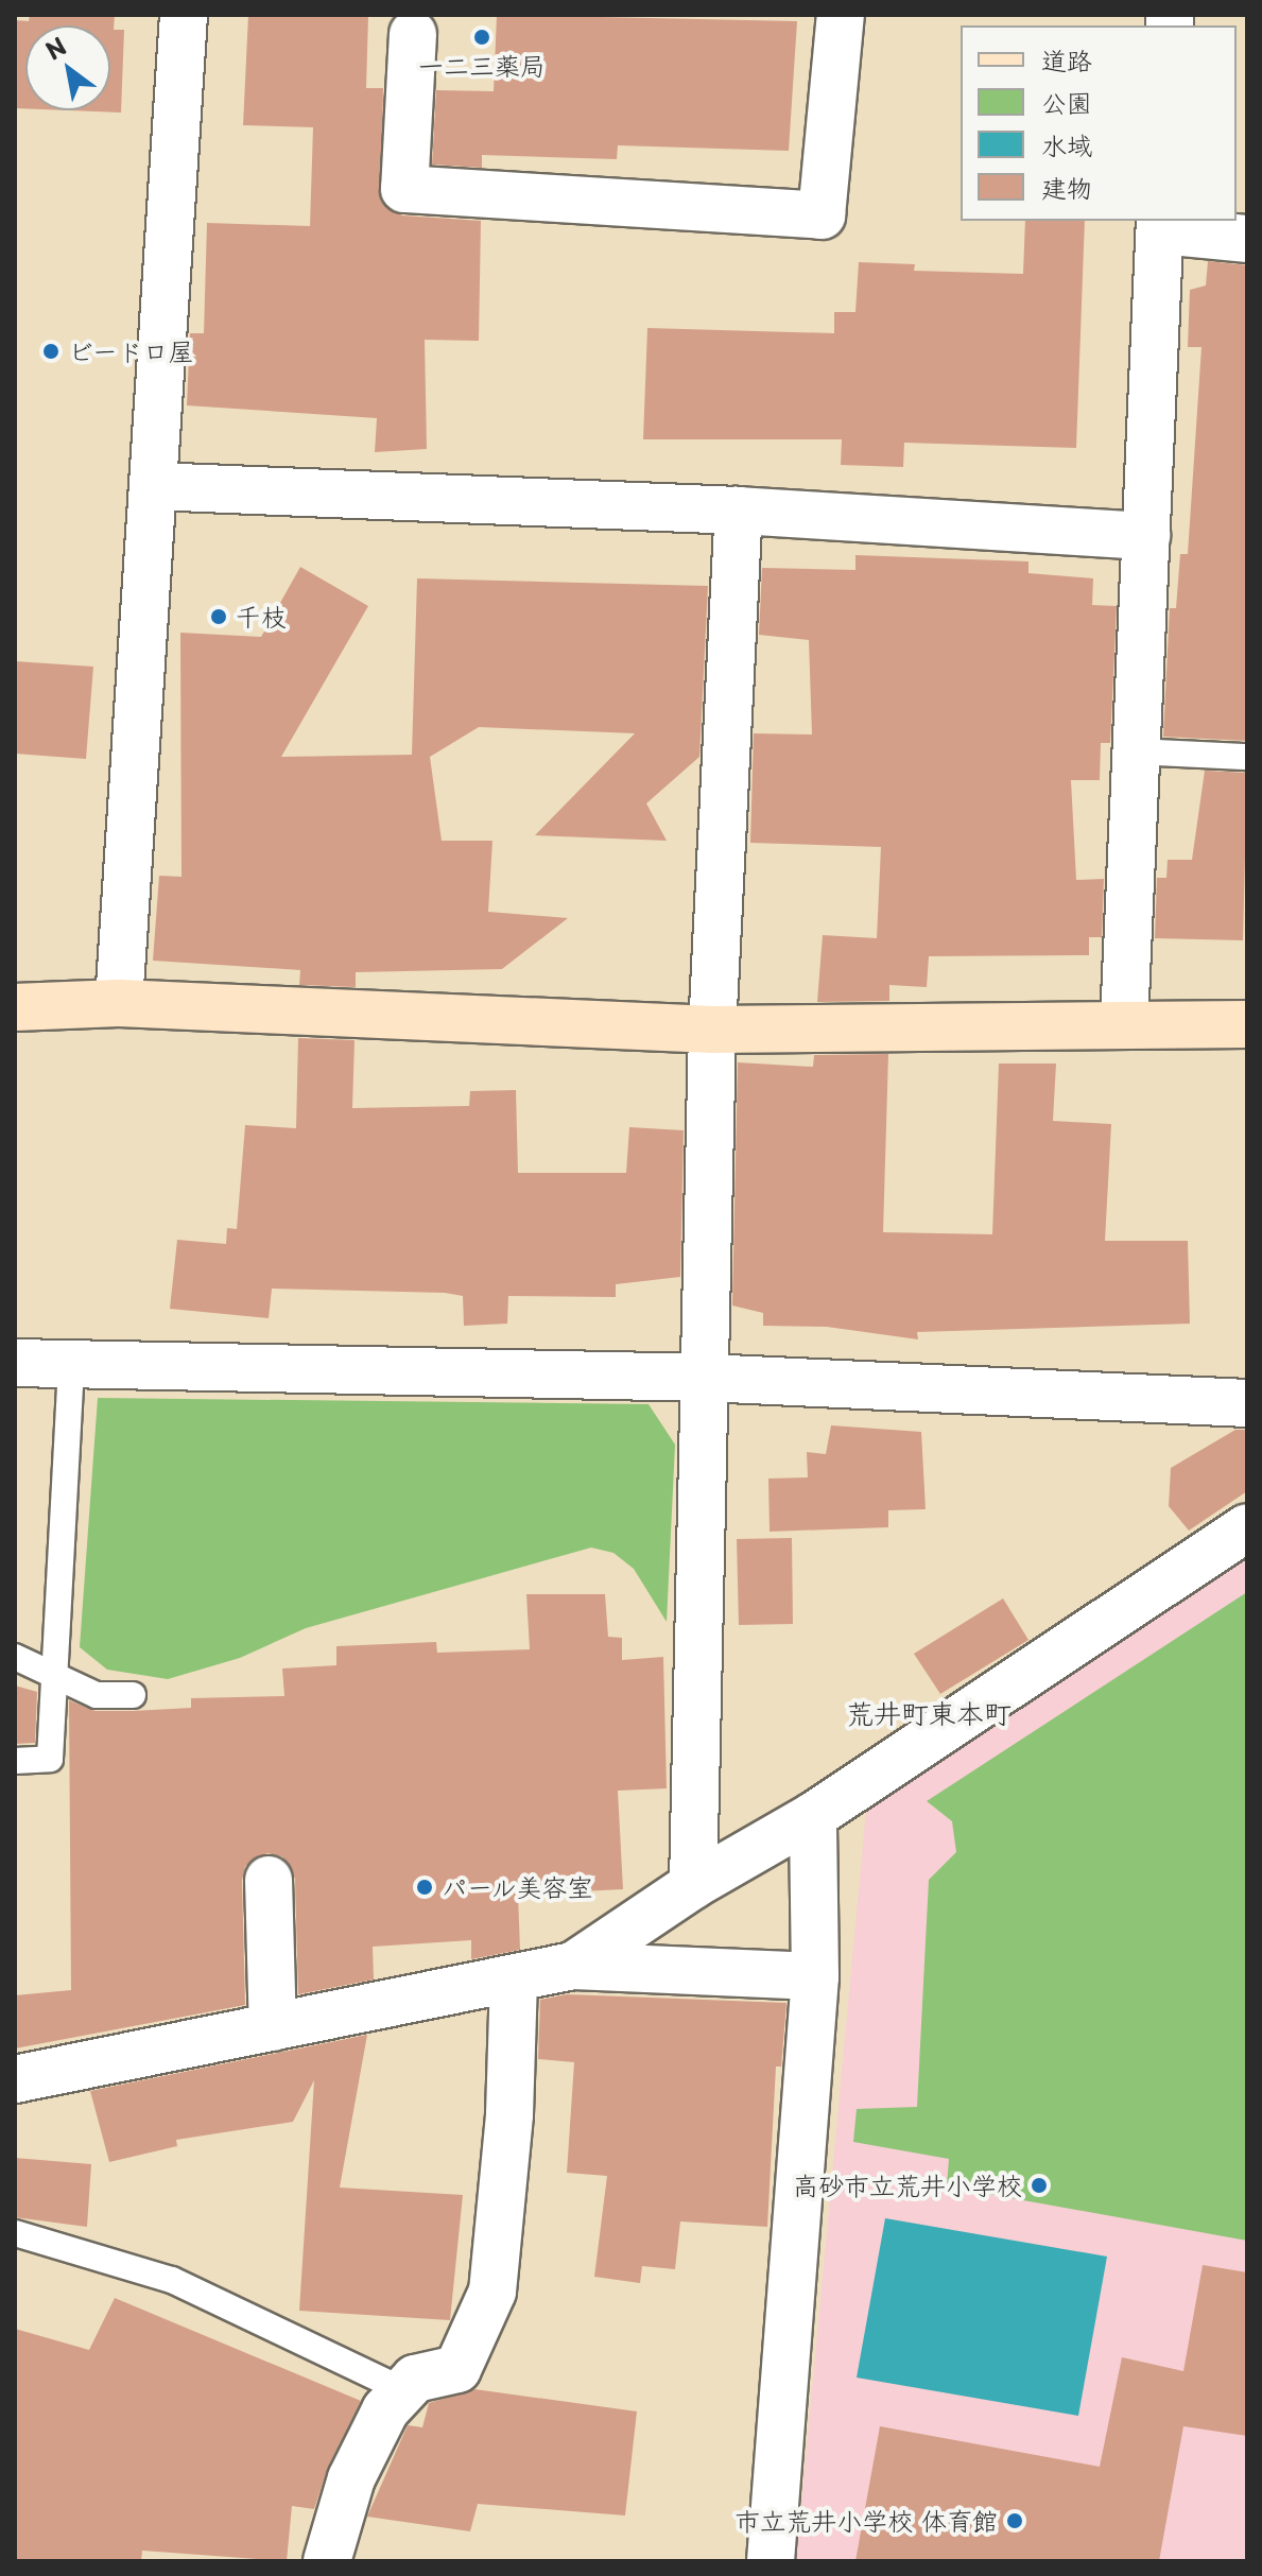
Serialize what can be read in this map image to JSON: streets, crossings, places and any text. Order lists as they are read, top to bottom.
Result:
{
  "districts": ["荒井町東本町"],
  "places": [
    "一二三薬局",
    "ビードロ屋",
    "千枝",
    "パール美容室",
    "高砂市立荒井小学校",
    "市立荒井小学校 体育館"
  ],
  "legend": [
    "道路",
    "公園",
    "水域",
    "建物"
  ],
  "north": "top left"
}
